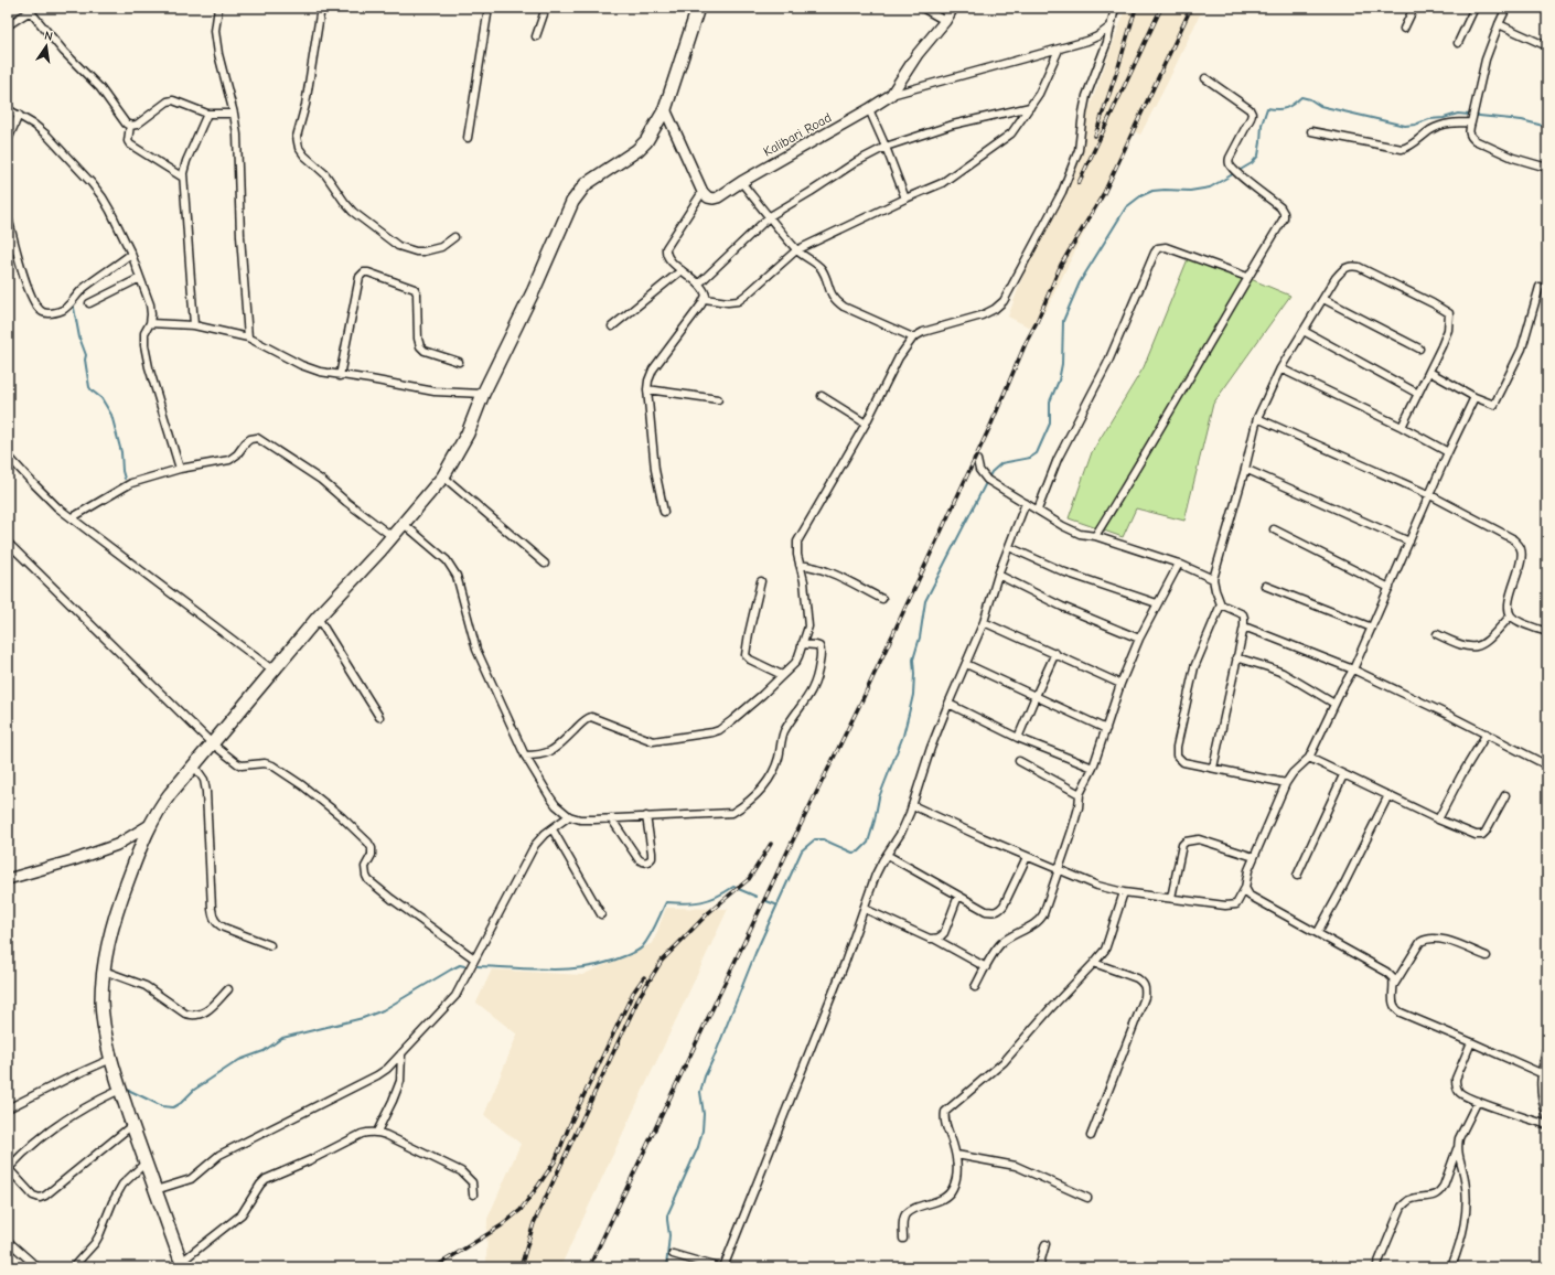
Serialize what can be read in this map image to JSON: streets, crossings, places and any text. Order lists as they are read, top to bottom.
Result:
{
  "streets": {
    "street": ["Kalibari Road"]
  },
  "north": "top"
}
